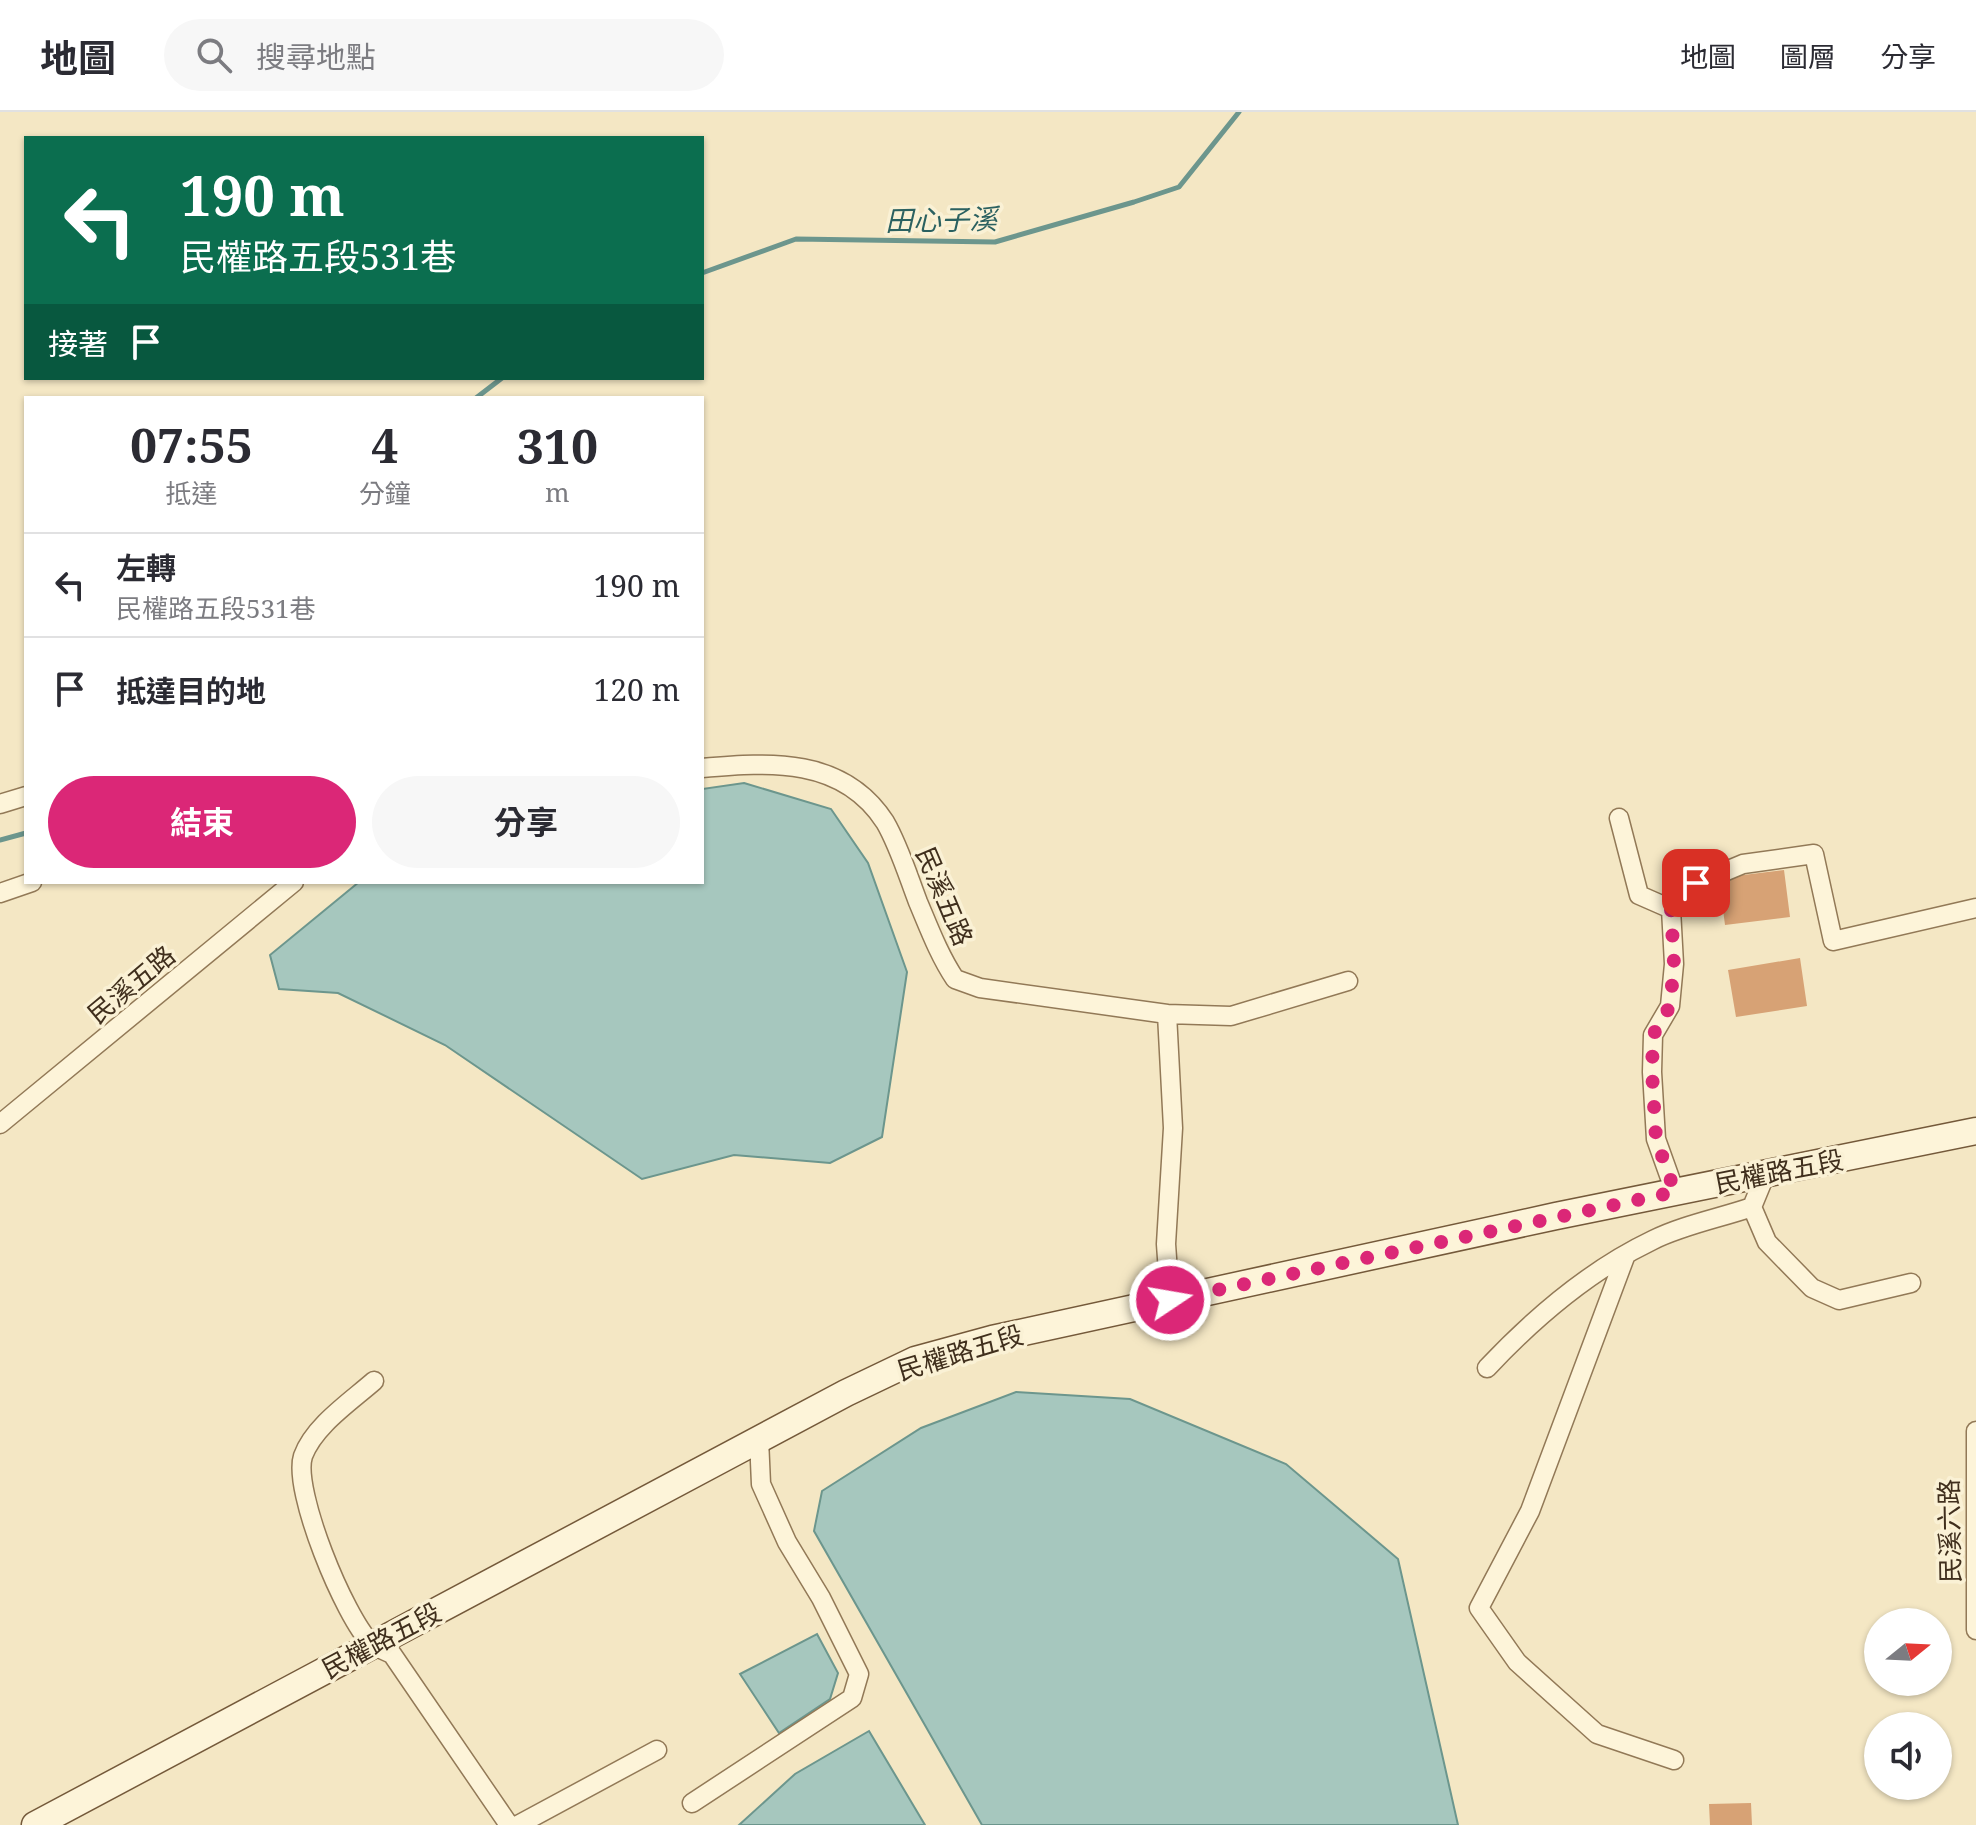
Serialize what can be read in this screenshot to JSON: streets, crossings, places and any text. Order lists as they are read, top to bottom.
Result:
{
  "streets": {
    "street": ["民溪五路", "民權路五段", "民溪六路"]
  },
  "water": ["田心子溪"],
  "north": "right",
  "page": {
    "header": "地圖",
    "search": "搜尋地點",
    "nav": ["地圖", "圖層", "分享"],
    "turn": ["190 m", "民權路五段531巷"],
    "then": "接著",
    "eta": [
      "07:55",
      "抵達",
      "4",
      "分鐘",
      "310",
      "m"
    ],
    "list": [
      {
        "name": "左轉",
        "note": "民權路五段531巷",
        "value": "190 m"
      },
      {
        "name": "抵達目的地",
        "value": "120 m"
      }
    ],
    "buttons": ["結束", "分享"]
  }
}
